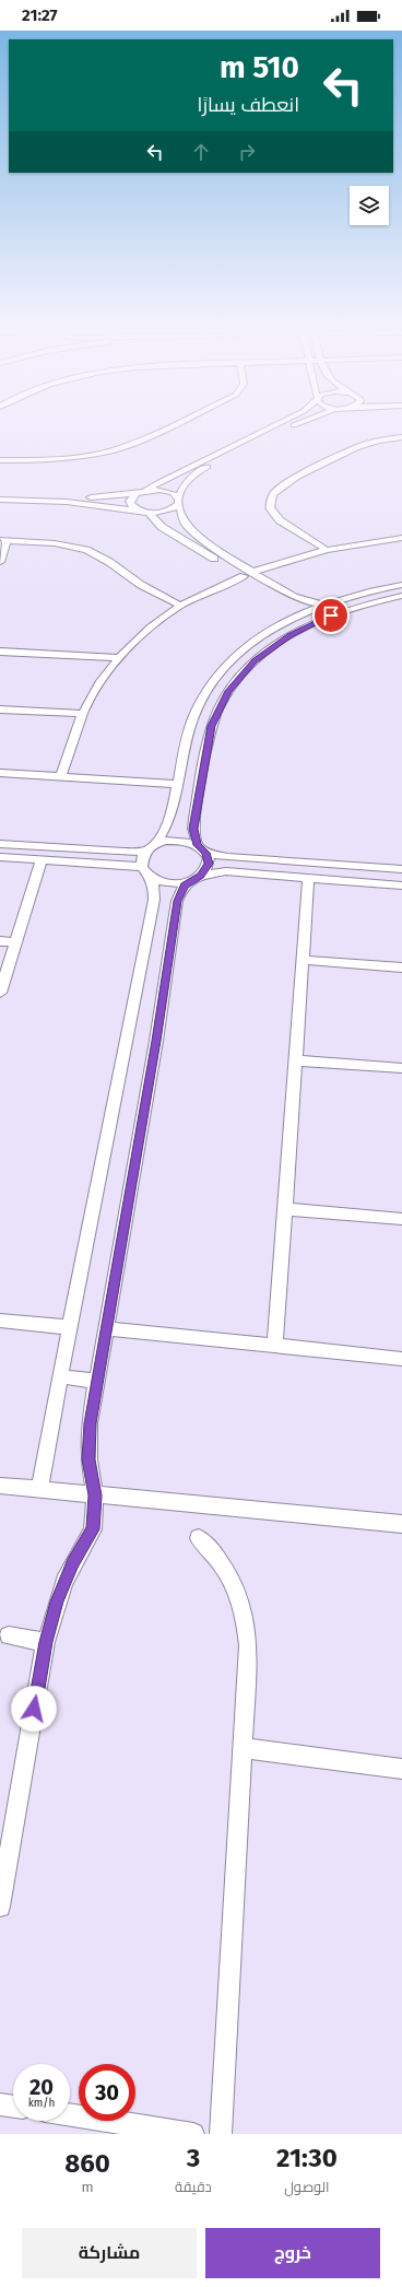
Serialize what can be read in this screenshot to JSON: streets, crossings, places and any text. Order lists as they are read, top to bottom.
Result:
{
  "page": {
    "status": "21:27",
    "turn": ["510 m", "انعطف يسارًا"],
    "speed": "20 km/h",
    "limit": "30",
    "eta": [
      "21:30",
      "الوصول",
      "3",
      "دقيقة",
      "860",
      "m"
    ],
    "buttons": ["خروج", "مشاركة"]
  }
}
